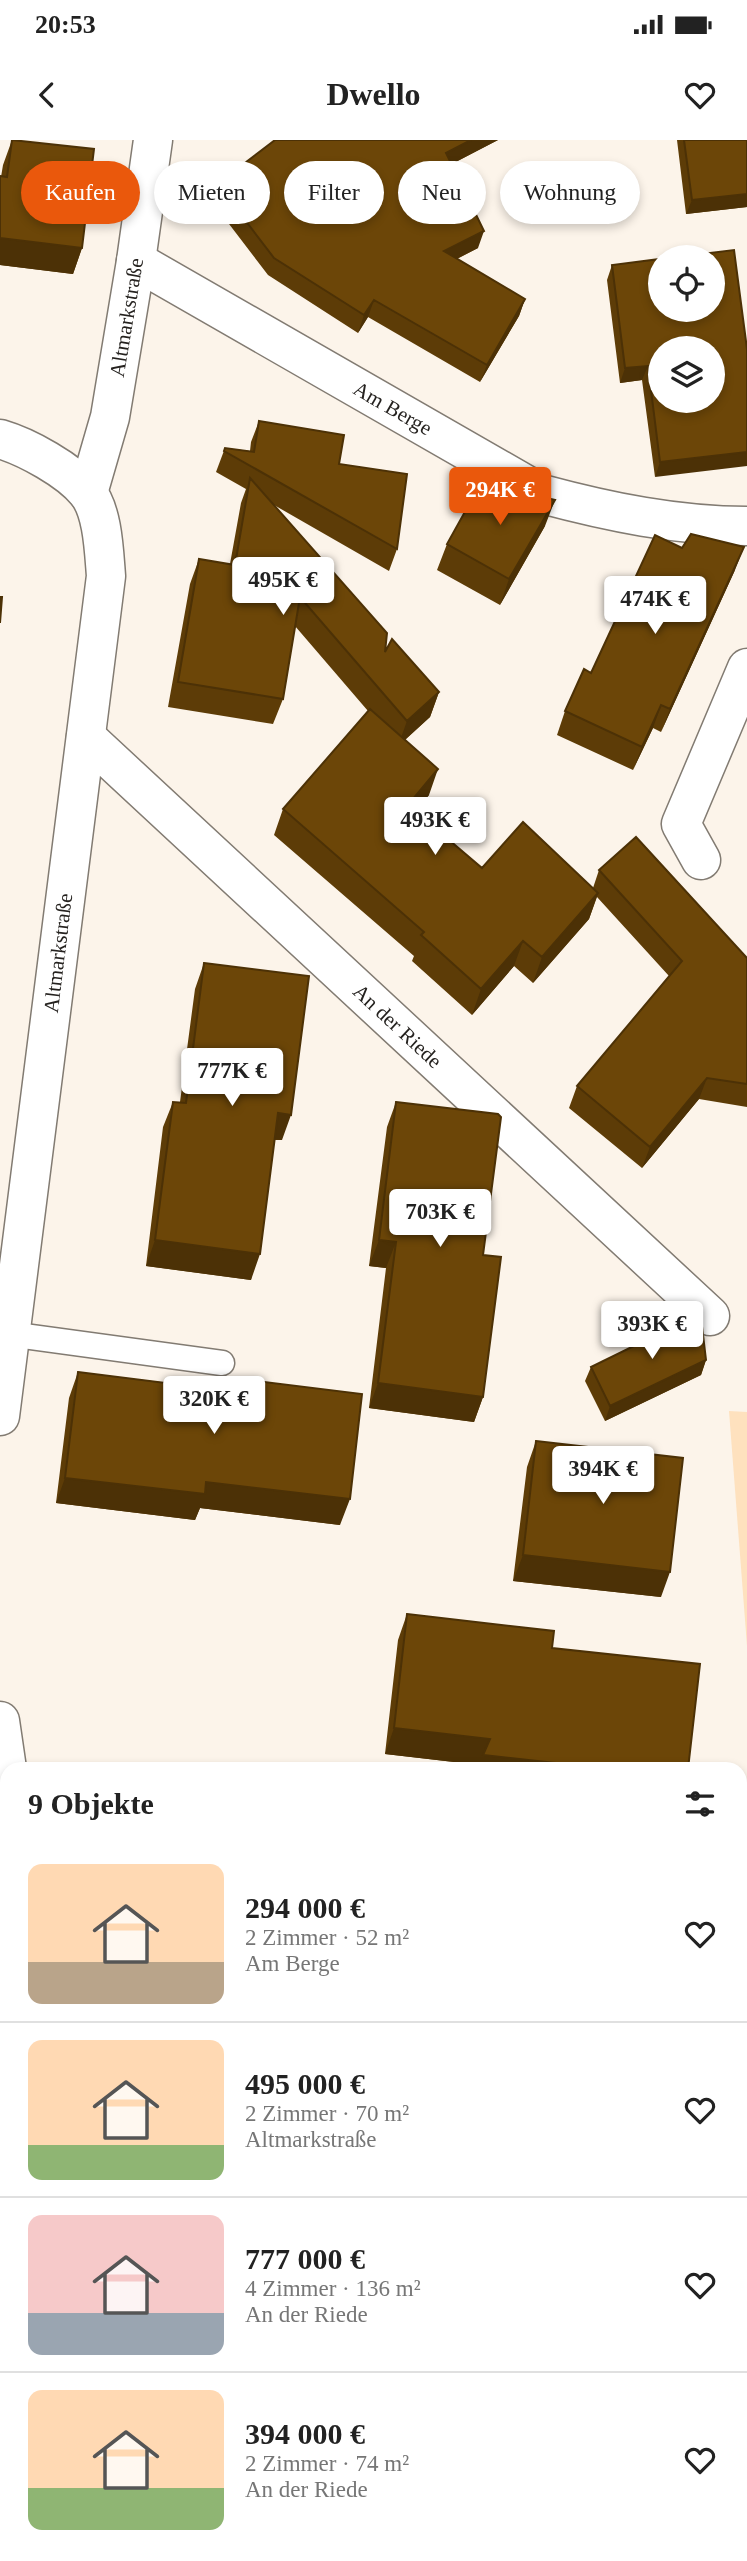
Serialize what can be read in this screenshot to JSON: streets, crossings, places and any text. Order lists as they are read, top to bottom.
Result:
{
  "streets": {
    "street": ["Altmarkstraße", "Am Berge", "An der Riede"]
  },
  "crossings": [
    ["Altmarkstraße", "Am Berge"],
    ["Altmarkstraße", "An der Riede"]
  ],
  "page": {
    "status": "20:53",
    "header": "Dwello",
    "chip": [
      "Kaufen",
      "Mieten",
      "Filter",
      "Neu",
      "Wohnung"
    ],
    "price": [
      "294K €",
      "495K €",
      "474K €",
      "493K €",
      "777K €",
      "703K €",
      "393K €",
      "320K €",
      "394K €"
    ],
    "heading": "9 Objekte",
    "list": [
      {
        "name": "294 000 €",
        "note": "2 Zimmer · 52 m² · Am Berge"
      },
      {
        "name": "495 000 €",
        "note": "2 Zimmer · 70 m² · Altmarkstraße"
      },
      {
        "name": "777 000 €",
        "note": "4 Zimmer · 136 m² · An der Riede"
      },
      {
        "name": "394 000 €",
        "note": "2 Zimmer · 74 m² · An der Riede"
      }
    ]
  }
}
